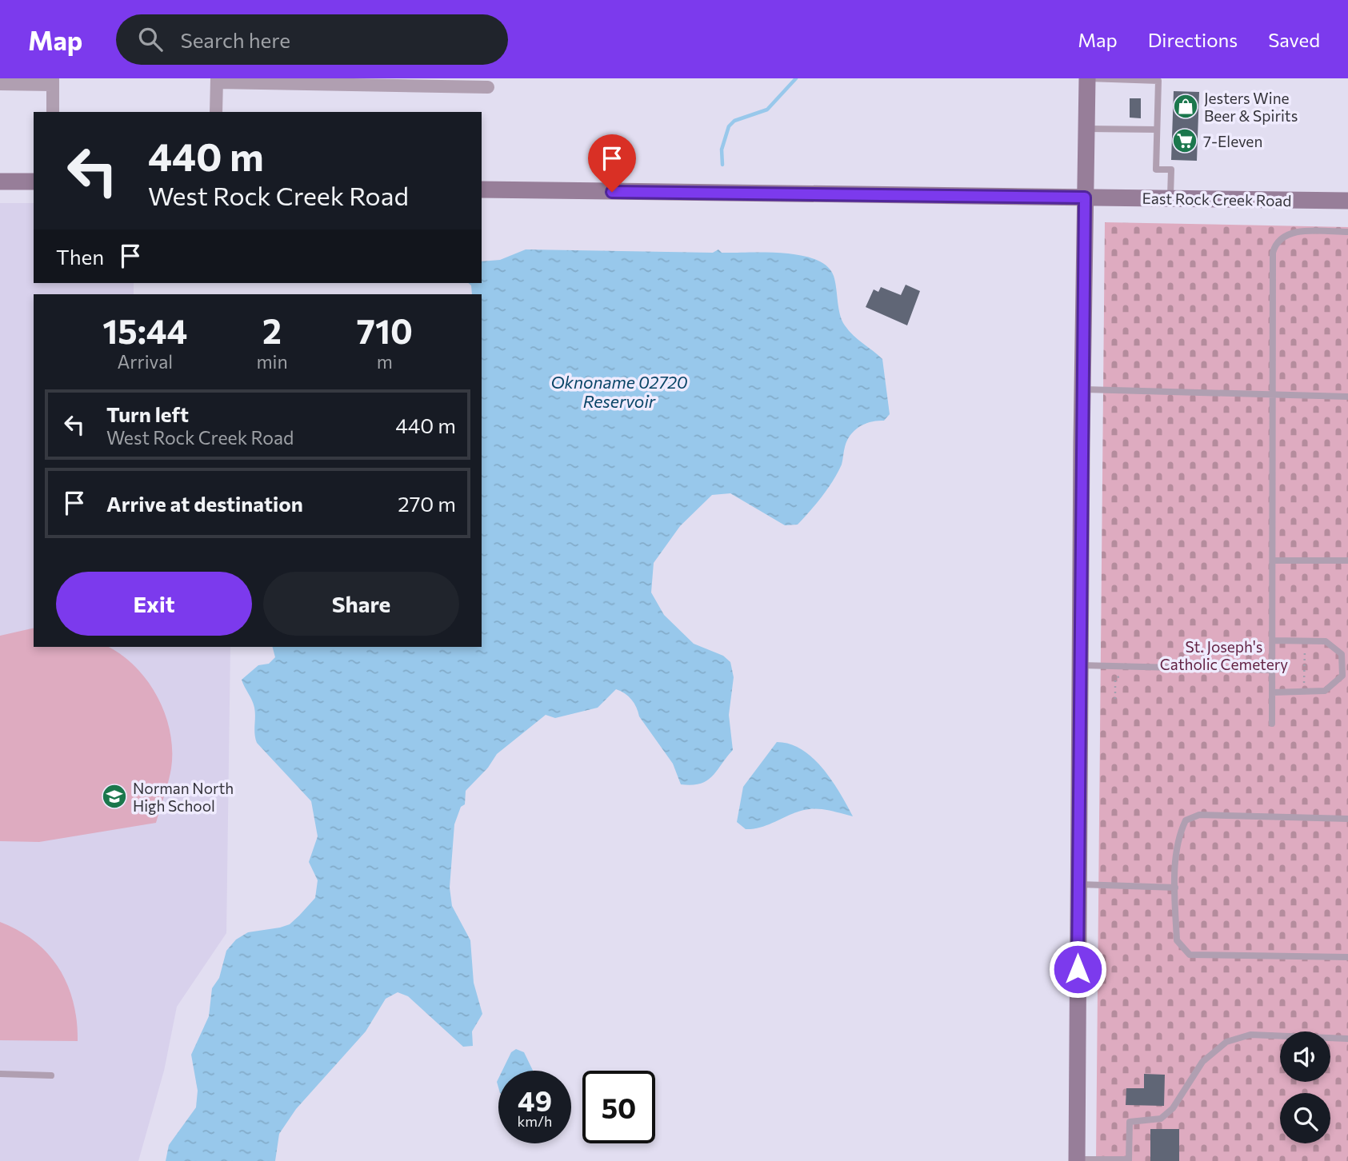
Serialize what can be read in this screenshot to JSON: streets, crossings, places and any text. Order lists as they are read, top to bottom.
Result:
{
  "streets": {
    "main road": ["East Rock Creek Road"]
  },
  "water": ["Oknoname 02720 Reservoir"],
  "parks": ["St. Joseph's Catholic Cemetery"],
  "places": {
    "shop": ["Jesters Wine Beer & Spirits"],
    "supermarket": ["7-Eleven"],
    "school or university": ["Norman North High School"]
  },
  "page": {
    "header": "Map",
    "search": "Search here",
    "nav": ["Map", "Directions", "Saved"],
    "turn": ["440 m", "West Rock Creek Road"],
    "then": "Then",
    "eta": [
      "15:44",
      "Arrival",
      "2",
      "min",
      "710",
      "m"
    ],
    "list": [
      {
        "name": "Turn left",
        "note": "West Rock Creek Road",
        "value": "440 m"
      },
      {
        "name": "Arrive at destination",
        "value": "270 m"
      }
    ],
    "buttons": ["Exit", "Share"],
    "speed": "49 km/h",
    "limit": "50"
  }
}
